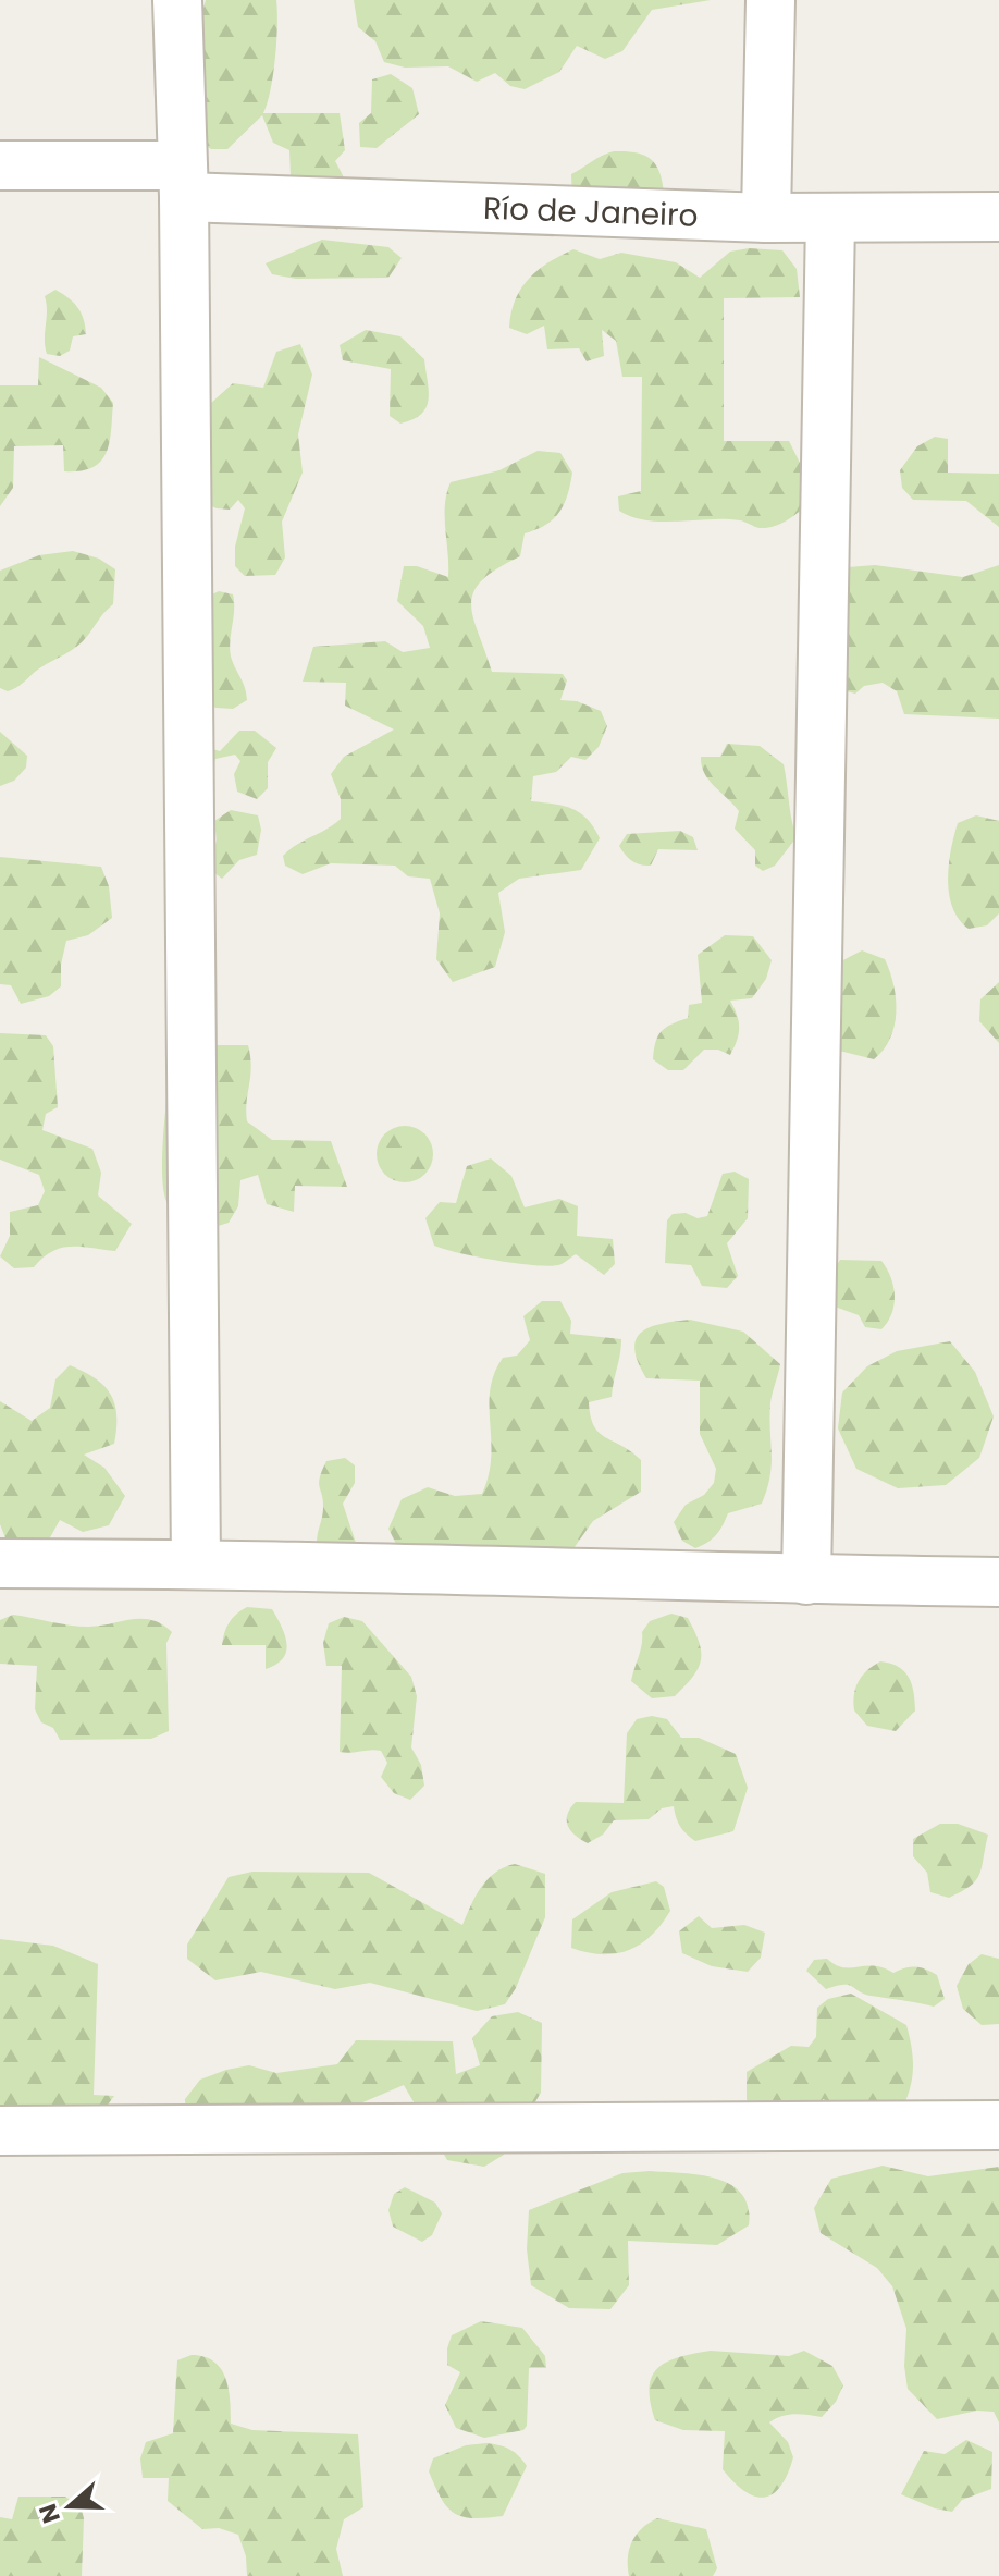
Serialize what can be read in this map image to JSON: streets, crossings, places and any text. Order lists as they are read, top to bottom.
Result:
{
  "streets": {
    "street": ["Río de Janeiro"]
  },
  "north": "left"
}
